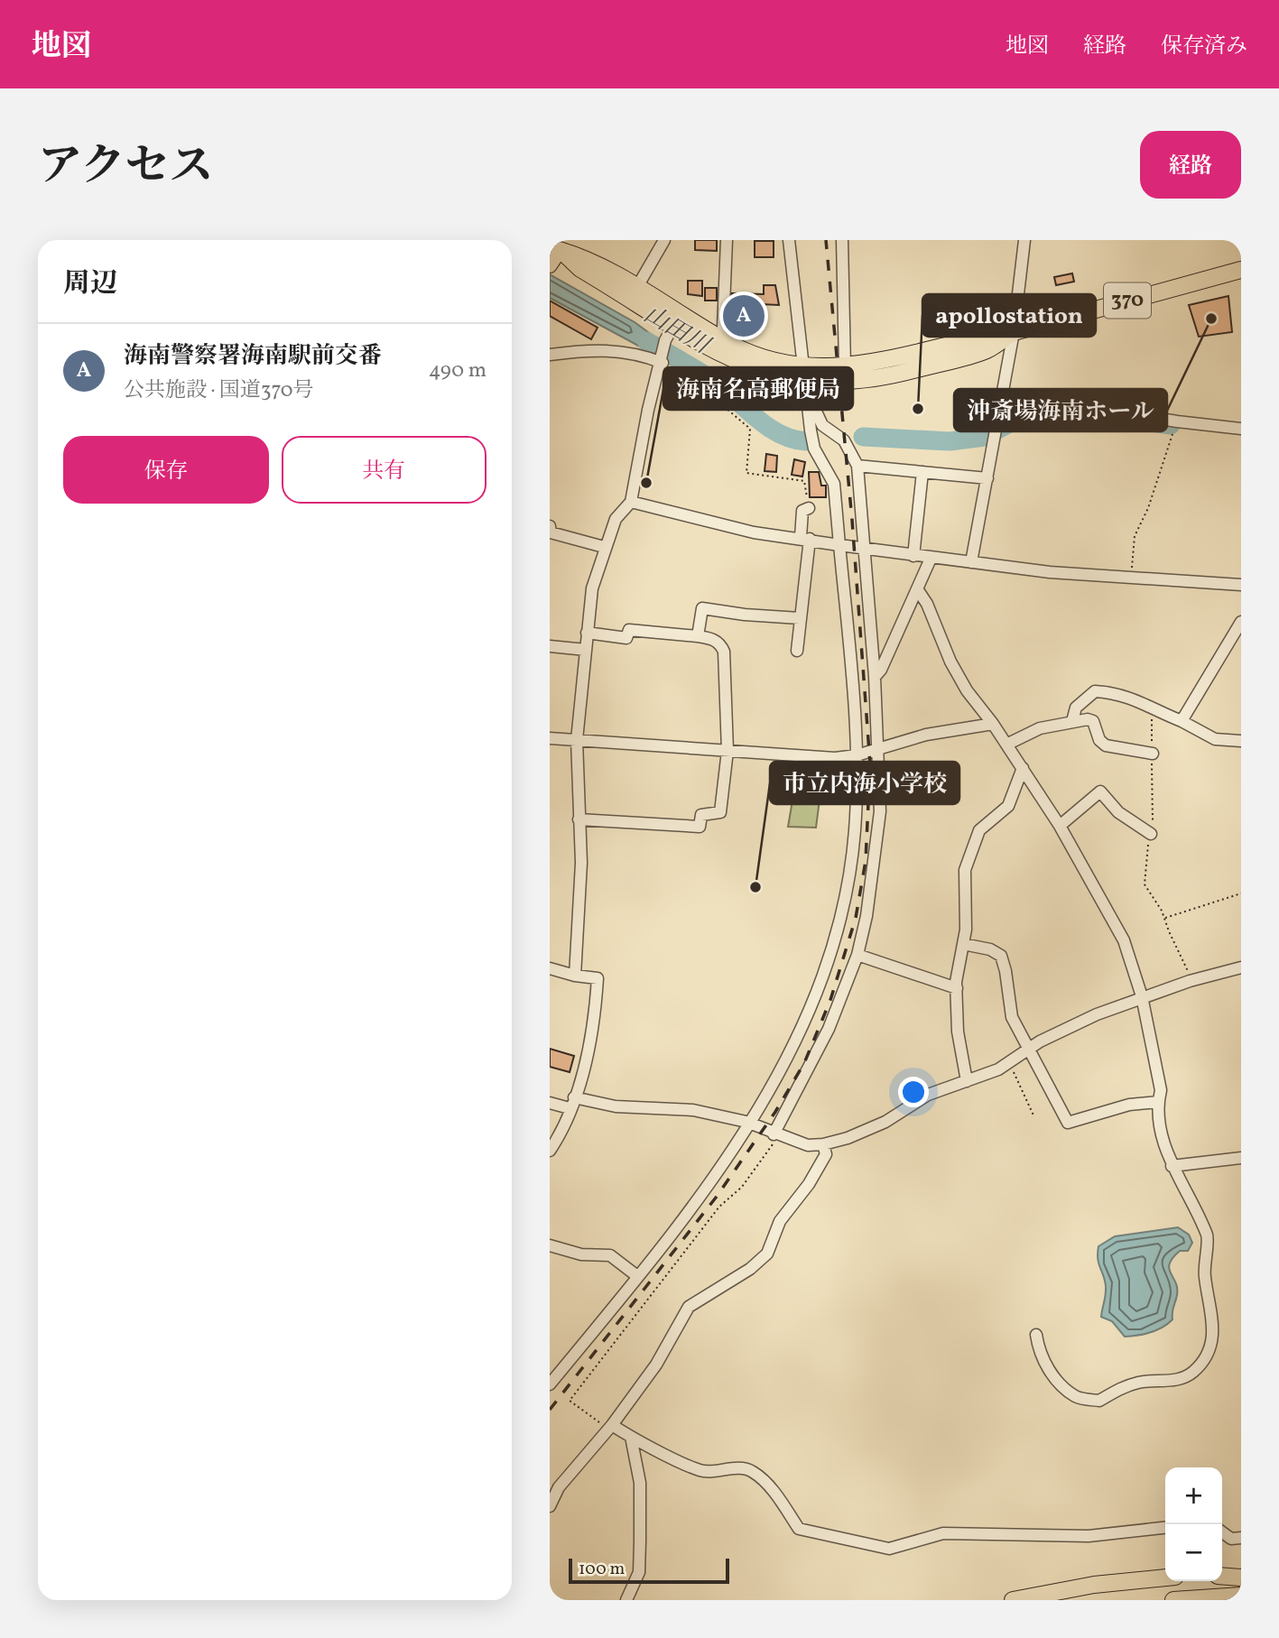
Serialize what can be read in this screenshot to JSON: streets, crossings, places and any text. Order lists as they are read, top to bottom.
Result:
{
  "streets": {
    "highway": ["370"]
  },
  "water": ["山田川"],
  "places": [
    "沖斎場海南ホール",
    "apollostation",
    "海南名高郵便局",
    "市立内海小学校"
  ],
  "scale_bar": "100 m",
  "page": {
    "header": "地図",
    "nav": ["地図", "経路", "保存済み"],
    "title": "アクセス",
    "buttons": [
      "経路",
      ["保存", "共有"]
    ],
    "heading": "周辺",
    "pins": "A",
    "list": [
      {
        "mark": "A",
        "name": "海南警察署海南駅前交番",
        "note": "公共施設 · 国道370号",
        "value": "490 m"
      }
    ],
    "map_buttons": ["+", "−"],
    "scale": "100 m"
  }
}
